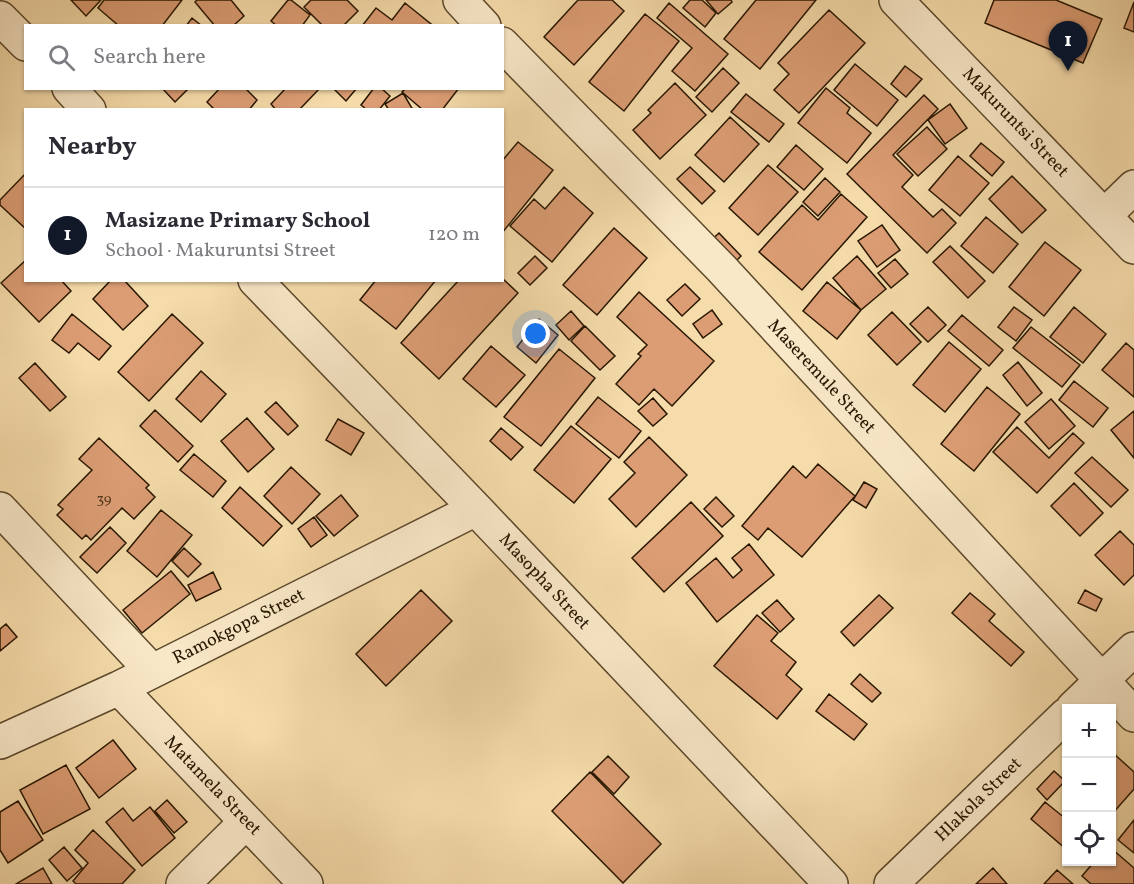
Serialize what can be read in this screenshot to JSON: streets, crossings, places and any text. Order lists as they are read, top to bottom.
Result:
{
  "streets": {
    "street": [
      "Makuruntsi Street",
      "Maseremule Street",
      "Masopha Street",
      "Ramokgopa Street",
      "Matamela Street",
      "Hlakola Street"
    ]
  },
  "crossings": [
    ["Masopha Street", "Ramokgopa Street"],
    ["Ramokgopa Street", "Matamela Street"]
  ],
  "house_numbers": ["39"],
  "page": {
    "pins": "1",
    "search": "Search here",
    "heading": "Nearby",
    "list": [
      {
        "mark": "1",
        "name": "Masizane Primary School",
        "note": "School · Makuruntsi Street",
        "value": "120 m"
      }
    ],
    "map_buttons": ["+", "−"]
  }
}
